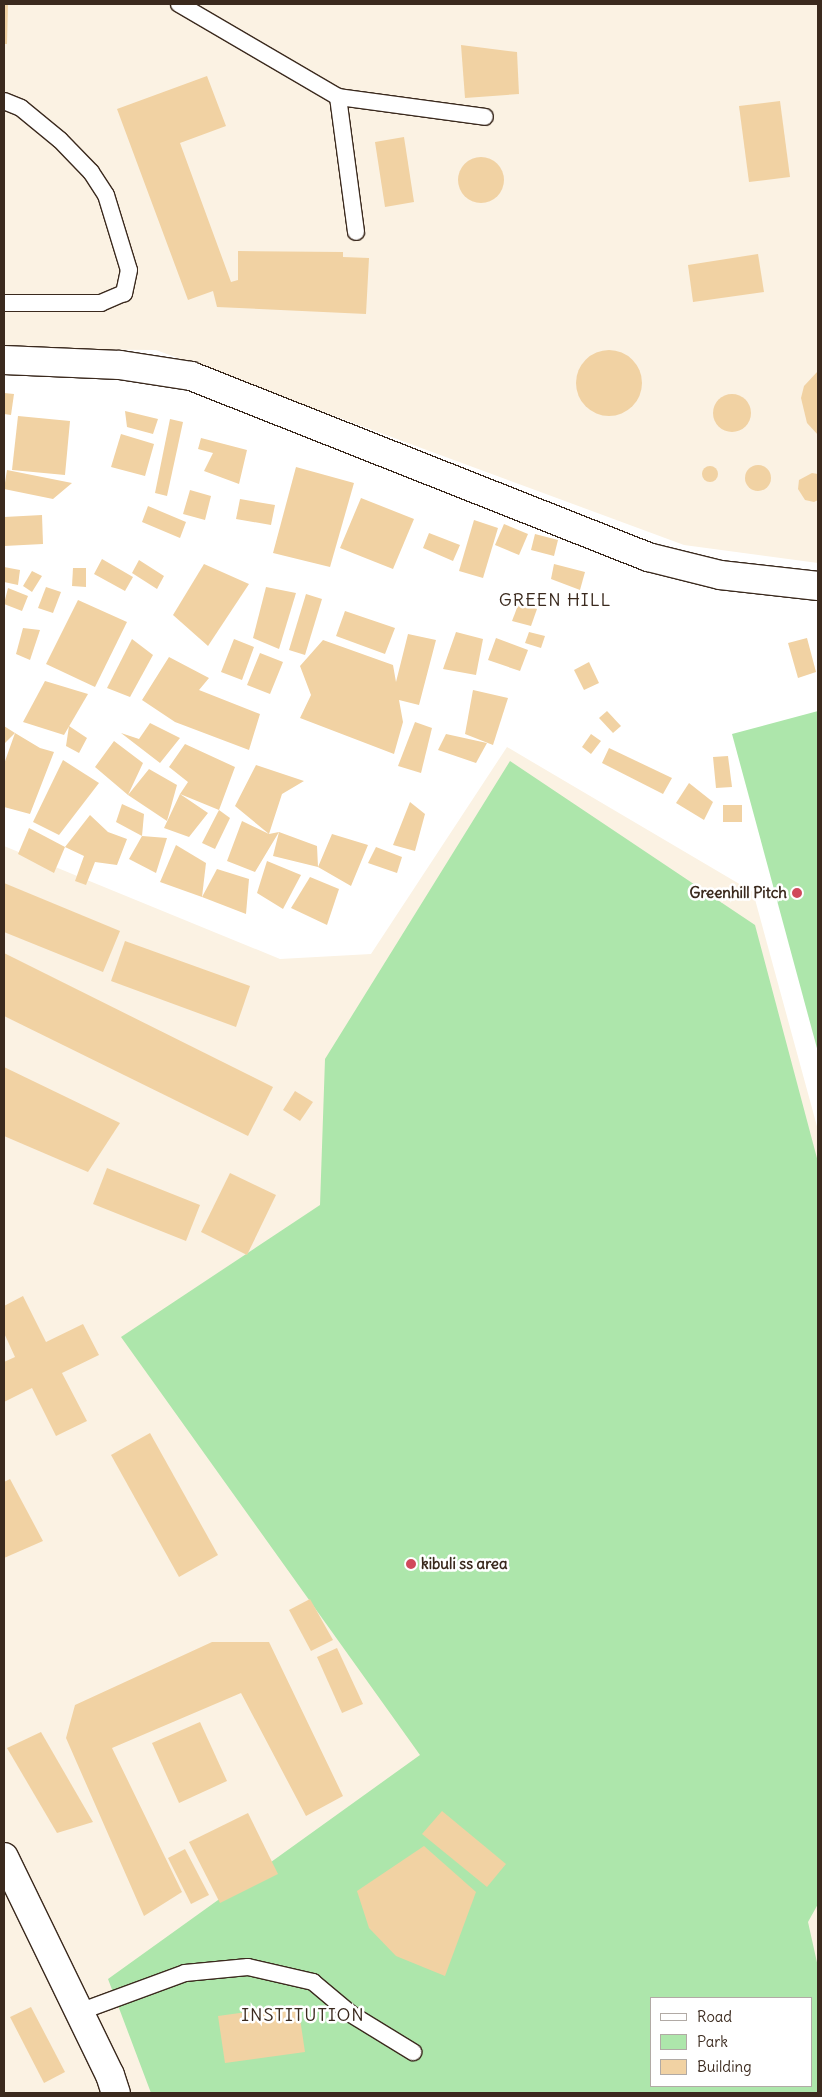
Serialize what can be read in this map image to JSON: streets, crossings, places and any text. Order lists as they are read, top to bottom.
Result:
{
  "districts": ["GREEN HILL", "INSTITUTION"],
  "places": ["Greenhill Pitch", "kibuli ss area"],
  "legend": ["Road", "Park", "Building"]
}
